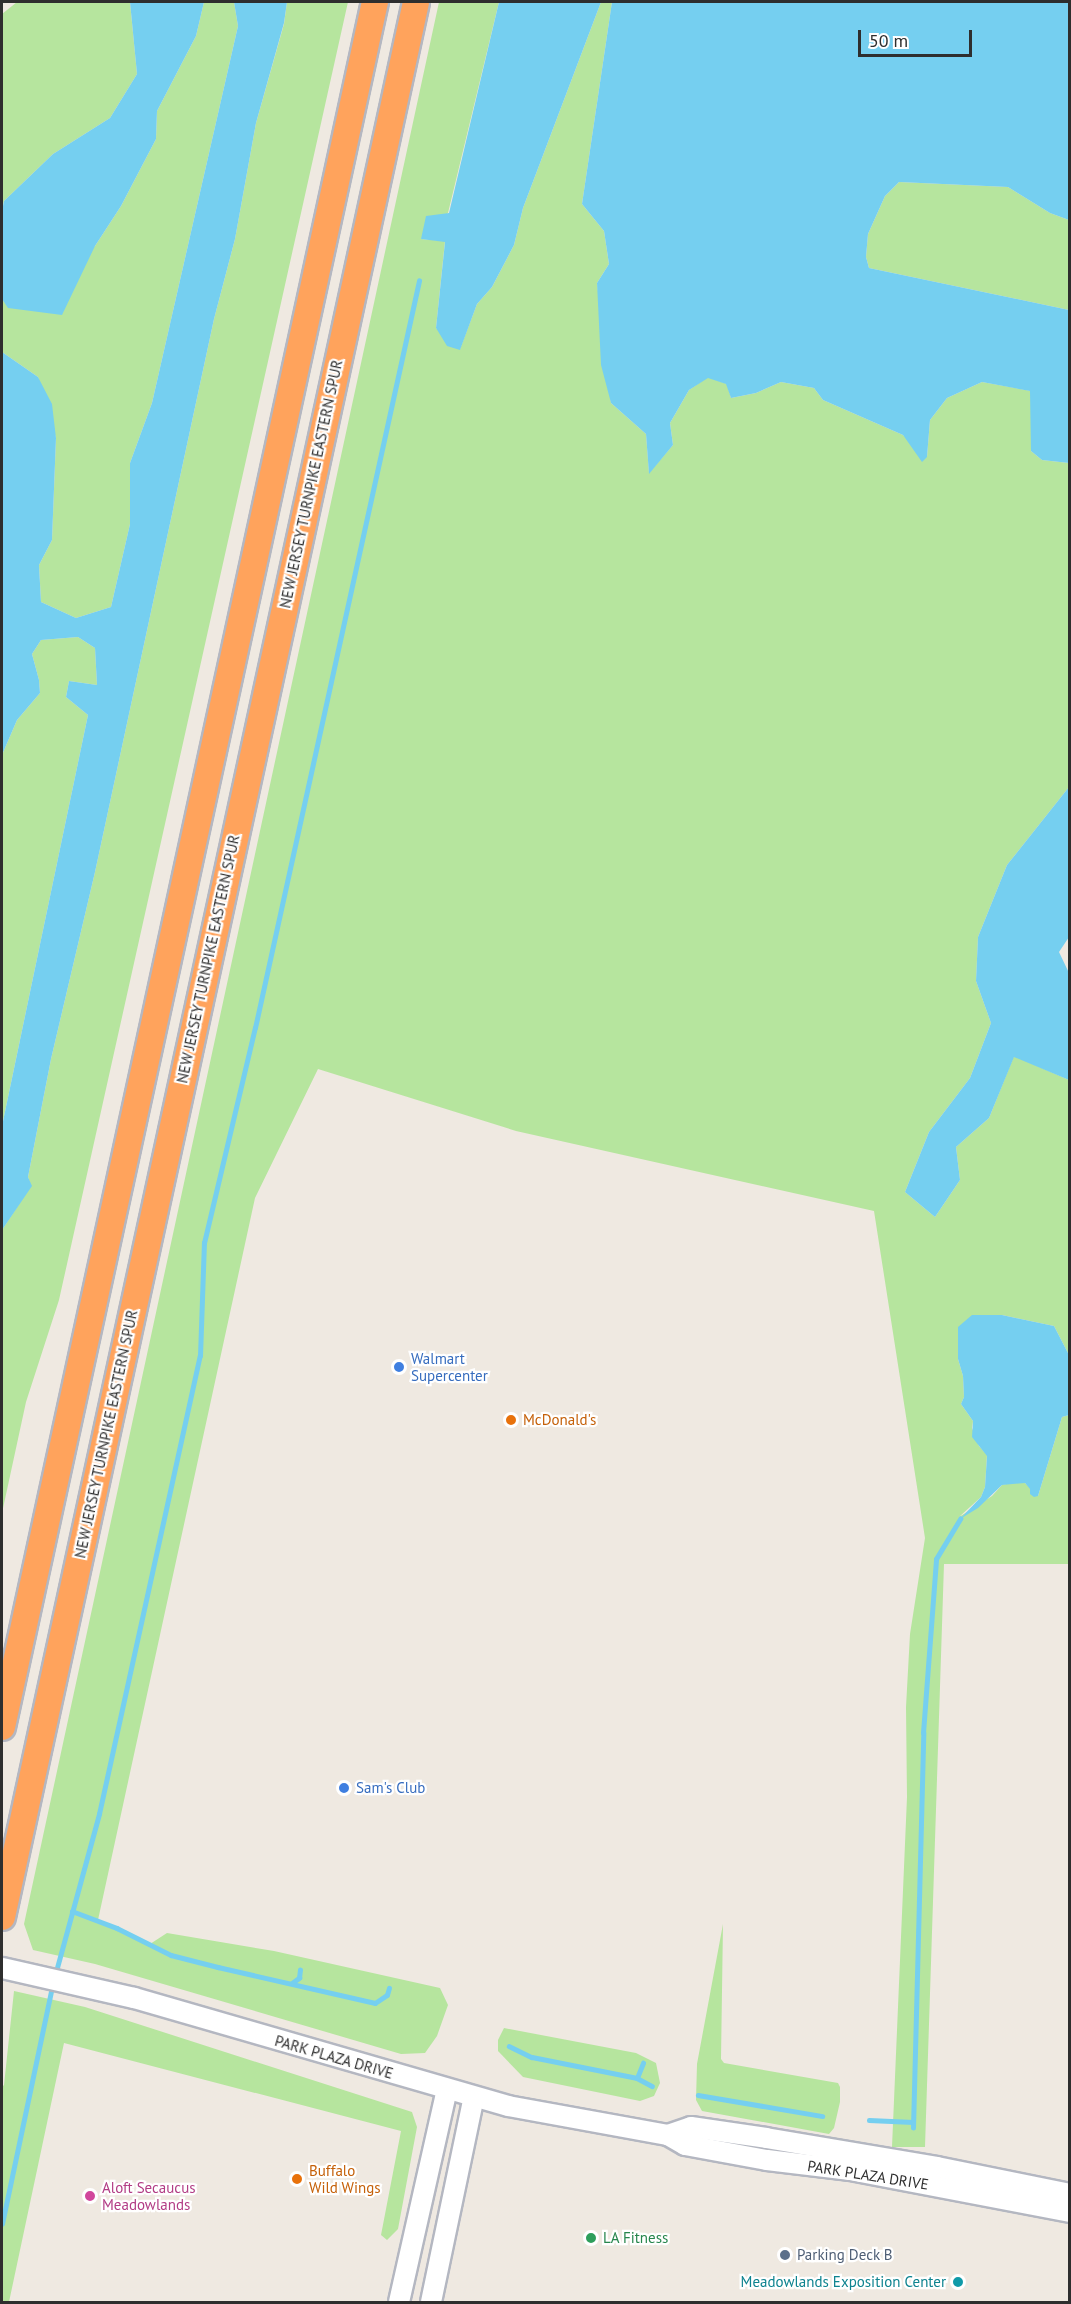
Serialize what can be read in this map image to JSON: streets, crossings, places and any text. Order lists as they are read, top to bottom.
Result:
{
  "streets": {
    "highway": ["NEW JERSEY TURNPIKE EASTERN SPUR"],
    "street": ["PARK PLAZA DRIVE"]
  },
  "places": [
    "Walmart Supercenter",
    "McDonald's",
    "Sam's Club",
    "Buffalo Wild Wings",
    "Aloft Secaucus Meadowlands",
    "LA Fitness",
    "Parking Deck B",
    "Meadowlands Exposition Center"
  ],
  "scale_bar": "50 m"
}
